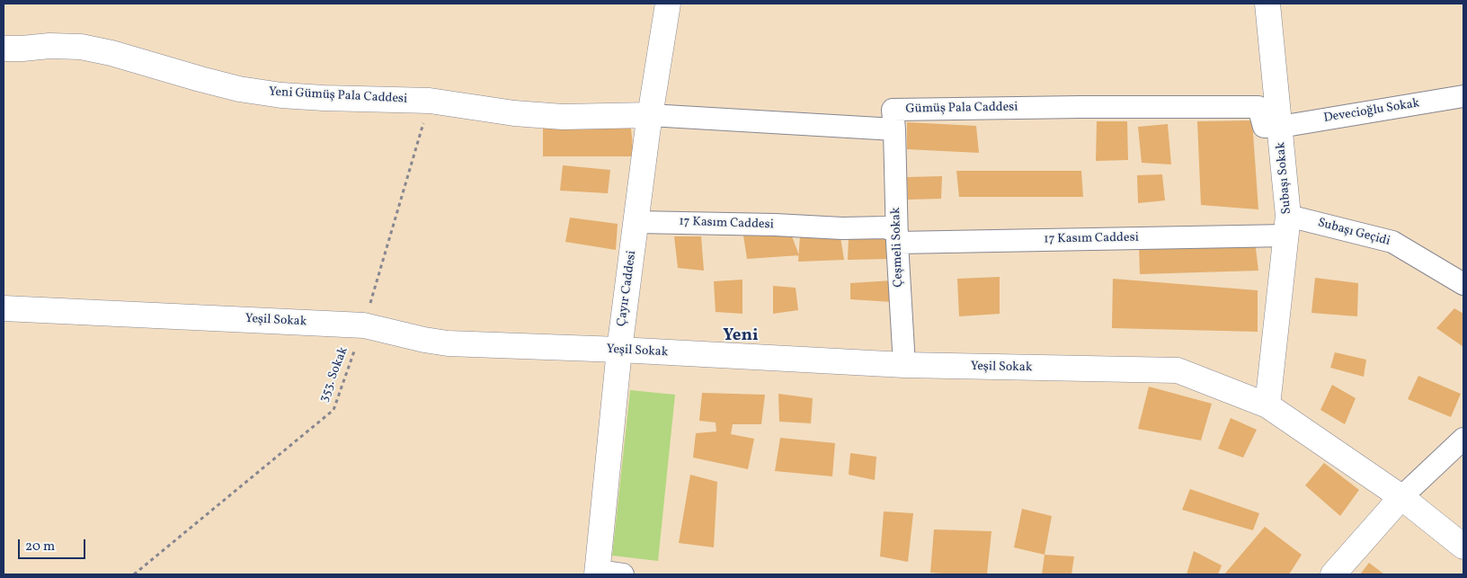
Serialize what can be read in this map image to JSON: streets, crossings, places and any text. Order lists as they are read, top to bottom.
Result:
{
  "streets": {
    "street": [
      "Yeni Gümüş Pala Caddesi",
      "Gümüş Pala Caddesi",
      "Devecioğlu Sokak",
      "Subaşı Sokak",
      "17 Kasım Caddesi",
      "Subaşı Geçidi",
      "Çeşmeli Sokak",
      "Çayır Caddesi",
      "Yeşil Sokak"
    ],
    "path": ["353. Sokak"]
  },
  "crossings": [
    ["Yeni Gümüş Pala Caddesi", "Gümüş Pala Caddesi"],
    ["Yeni Gümüş Pala Caddesi", "Çayır Caddesi"],
    ["Yeni Gümüş Pala Caddesi", "353. Sokak"],
    ["Gümüş Pala Caddesi", "Devecioğlu Sokak"],
    ["Gümüş Pala Caddesi", "Subaşı Sokak"],
    ["Gümüş Pala Caddesi", "Çeşmeli Sokak"],
    ["Gümüş Pala Caddesi", "Çayır Caddesi"],
    ["Devecioğlu Sokak", "Subaşı Sokak"],
    ["Subaşı Sokak", "17 Kasım Caddesi"],
    ["Subaşı Sokak", "Subaşı Geçidi"],
    ["Subaşı Sokak", "Yeşil Sokak"],
    ["17 Kasım Caddesi", "Subaşı Geçidi"],
    ["17 Kasım Caddesi", "Çeşmeli Sokak"],
    ["17 Kasım Caddesi", "Çayır Caddesi"],
    ["Çeşmeli Sokak", "Yeşil Sokak"],
    ["Çayır Caddesi", "Yeşil Sokak"],
    ["Yeşil Sokak", "353. Sokak"]
  ],
  "districts": ["Yeni"],
  "scale_bar": "20 m"
}
